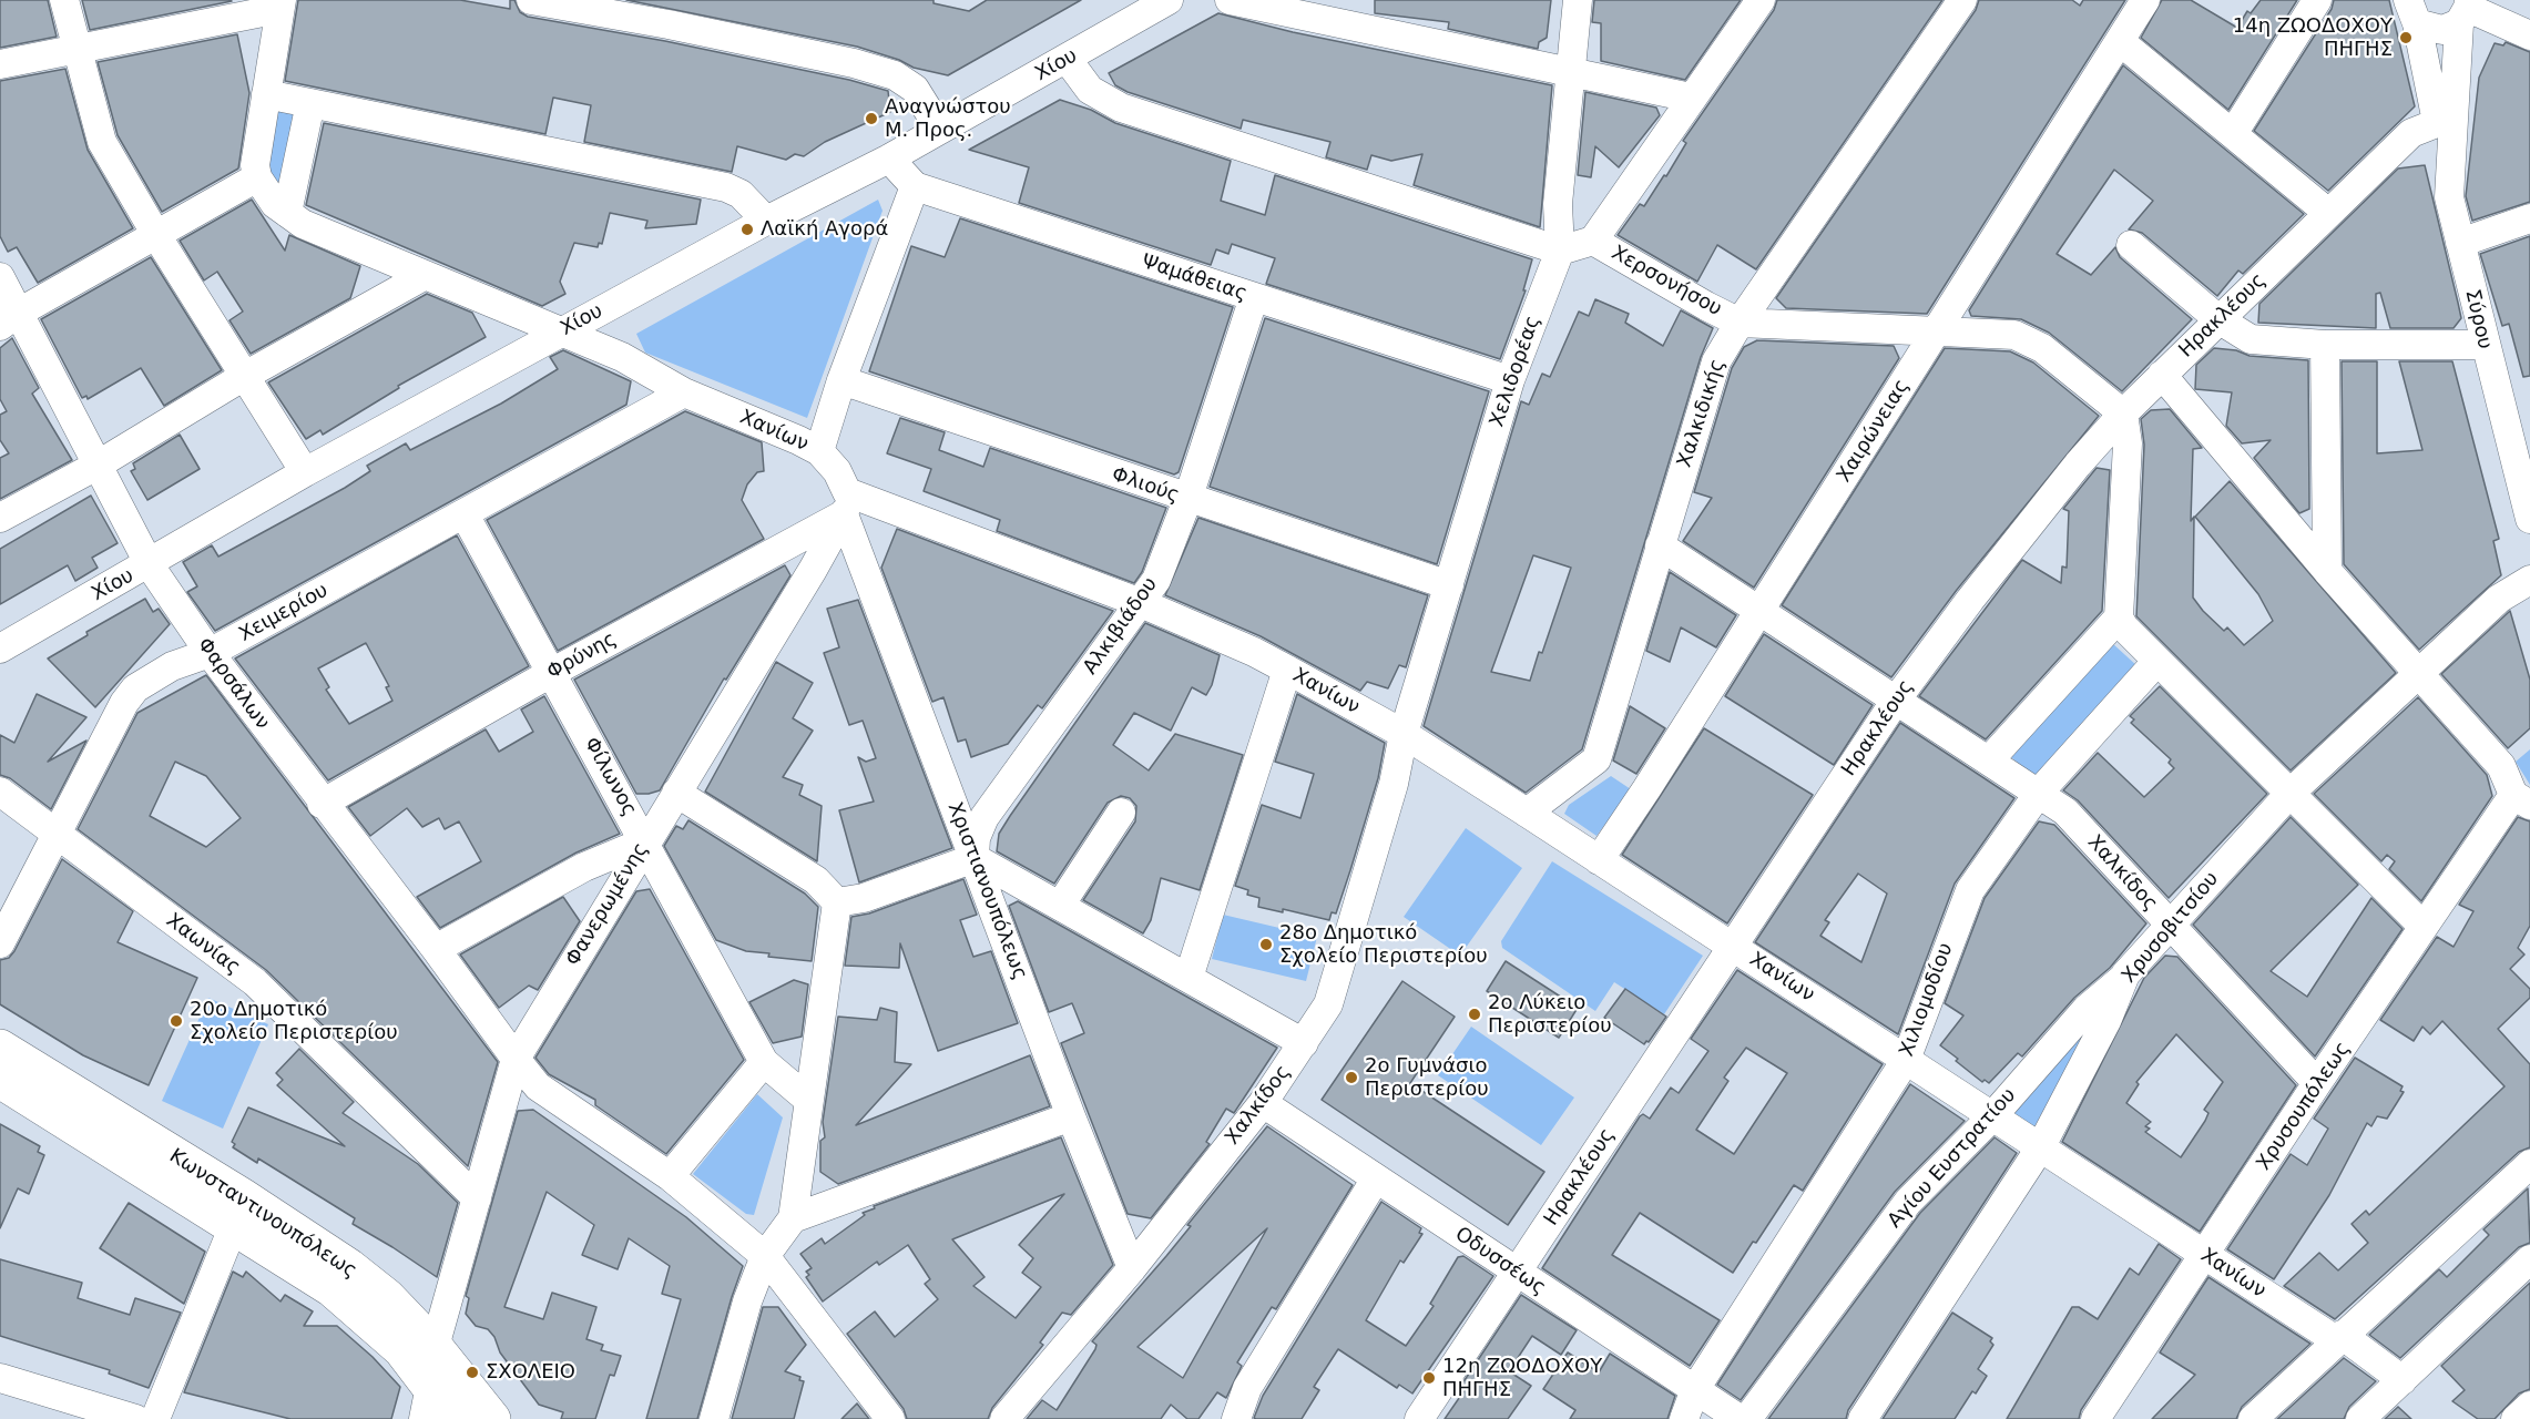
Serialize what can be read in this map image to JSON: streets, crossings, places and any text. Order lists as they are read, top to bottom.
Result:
{
  "streets": {
    "main road": ["Κωνσταντινουπόλεως"],
    "street": [
      "Χίου",
      "Ψαμάθειας",
      "Χερσονήσου",
      "Ηρακλέους",
      "Σύρου",
      "Χελιδορέας",
      "Χαλκιδικής",
      "Χανίων",
      "Χαιρώνειας",
      "Φλιούς",
      "Χειμερίου",
      "Αλκιβιάδου",
      "Φρύνης",
      "Φαρσάλων",
      "Φίλωνος",
      "Χαλκίδος",
      "Χριστιανουπόλεως",
      "Φανερωμένης",
      "Χρυσοβιτσίου",
      "Χαωνίας",
      "Χιλιομοδίου",
      "Χρυσουπόλεως",
      "Αγίου Ευστρατίου",
      "Οδυσσέως"
    ]
  },
  "crossings": [
    ["Χίου", "Ψαμάθειας"],
    ["Χίου", "Χανίων"],
    ["Χίου", "Φαρσάλων"],
    ["Ψαμάθειας", "Χελιδορέας"],
    ["Ψαμάθειας", "Αλκιβιάδου"],
    ["Χερσονήσου", "Ηρακλέους"],
    ["Χερσονήσου", "Χελιδορέας"],
    ["Χερσονήσου", "Χαλκιδικής"],
    ["Χερσονήσου", "Χαιρώνειας"],
    ["Ηρακλέους", "Σύρου"],
    ["Ηρακλέους", "Χανίων"],
    ["Ηρακλέους", "Χαλκίδος"],
    ["Ηρακλέους", "Οδυσσέως"],
    ["Χελιδορέας", "Χανίων"],
    ["Χελιδορέας", "Φλιούς"],
    ["Χελιδορέας", "Χαλκίδος"],
    ["Χαλκιδικής", "Χανίων"],
    ["Χαλκιδικής", "Χαλκίδος"],
    ["Χανίων", "Χαιρώνειας"],
    ["Χανίων", "Χειμερίου"],
    ["Χανίων", "Αλκιβιάδου"],
    ["Χανίων", "Φρύνης"],
    ["Χανίων", "Χαλκίδος"],
    ["Χανίων", "Χριστιανουπόλεως"],
    ["Χανίων", "Φανερωμένης"],
    ["Χανίων", "Χρυσοβιτσίου"],
    ["Χανίων", "Χιλιομοδίου"],
    ["Χανίων", "Χρυσουπόλεως"],
    ["Χανίων", "Αγίου Ευστρατίου"],
    ["Χαιρώνειας", "Χαλκίδος"],
    ["Φλιούς", "Αλκιβιάδου"],
    ["Χειμερίου", "Φαρσάλων"],
    ["Χειμερίου", "Φίλωνος"],
    ["Χειμερίου", "Χαωνίας"],
    ["Αλκιβιάδου", "Χριστιανουπόλεως"],
    ["Φρύνης", "Φαρσάλων"],
    ["Φρύνης", "Φίλωνος"],
    ["Φρύνης", "Χριστιανουπόλεως"],
    ["Φρύνης", "Φανερωμένης"],
    ["Φαρσάλων", "Φανερωμένης"],
    ["Φίλωνος", "Φανερωμένης"],
    ["Χαλκίδος", "Χριστιανουπόλεως"],
    ["Χαλκίδος", "Χρυσοβιτσίου"],
    ["Χαλκίδος", "Χιλιομοδίου"],
    ["Χαλκίδος", "Χρυσουπόλεως"],
    ["Χαλκίδος", "Οδυσσέως"],
    ["Χριστιανουπόλεως", "Φανερωμένης"],
    ["Φανερωμένης", "Χαωνίας"],
    ["Φανερωμένης", "Κωνσταντινουπόλεως"],
    ["Χρυσοβιτσίου", "Αγίου Ευστρατίου"],
    ["Χιλιομοδίου", "Οδυσσέως"]
  ],
  "places": [
    "14η ΖΩΟΔΟΧΟΥ ΠΗΓΗΣ",
    "Αναγνώστου Μ. Προς.",
    "Λαϊκή Αγορά",
    "28ο Δημοτικό Σχολείο Περιστερίου",
    "2ο Λύκειο Περιστερίου",
    "20ο Δημοτικό Σχολείο Περιστερίου",
    "2ο Γυμνάσιο Περιστερίου",
    "ΣΧΟΛΕΙΟ",
    "12η ΖΩΟΔΟΧΟΥ ΠΗΓΗΣ"
  ]
}
